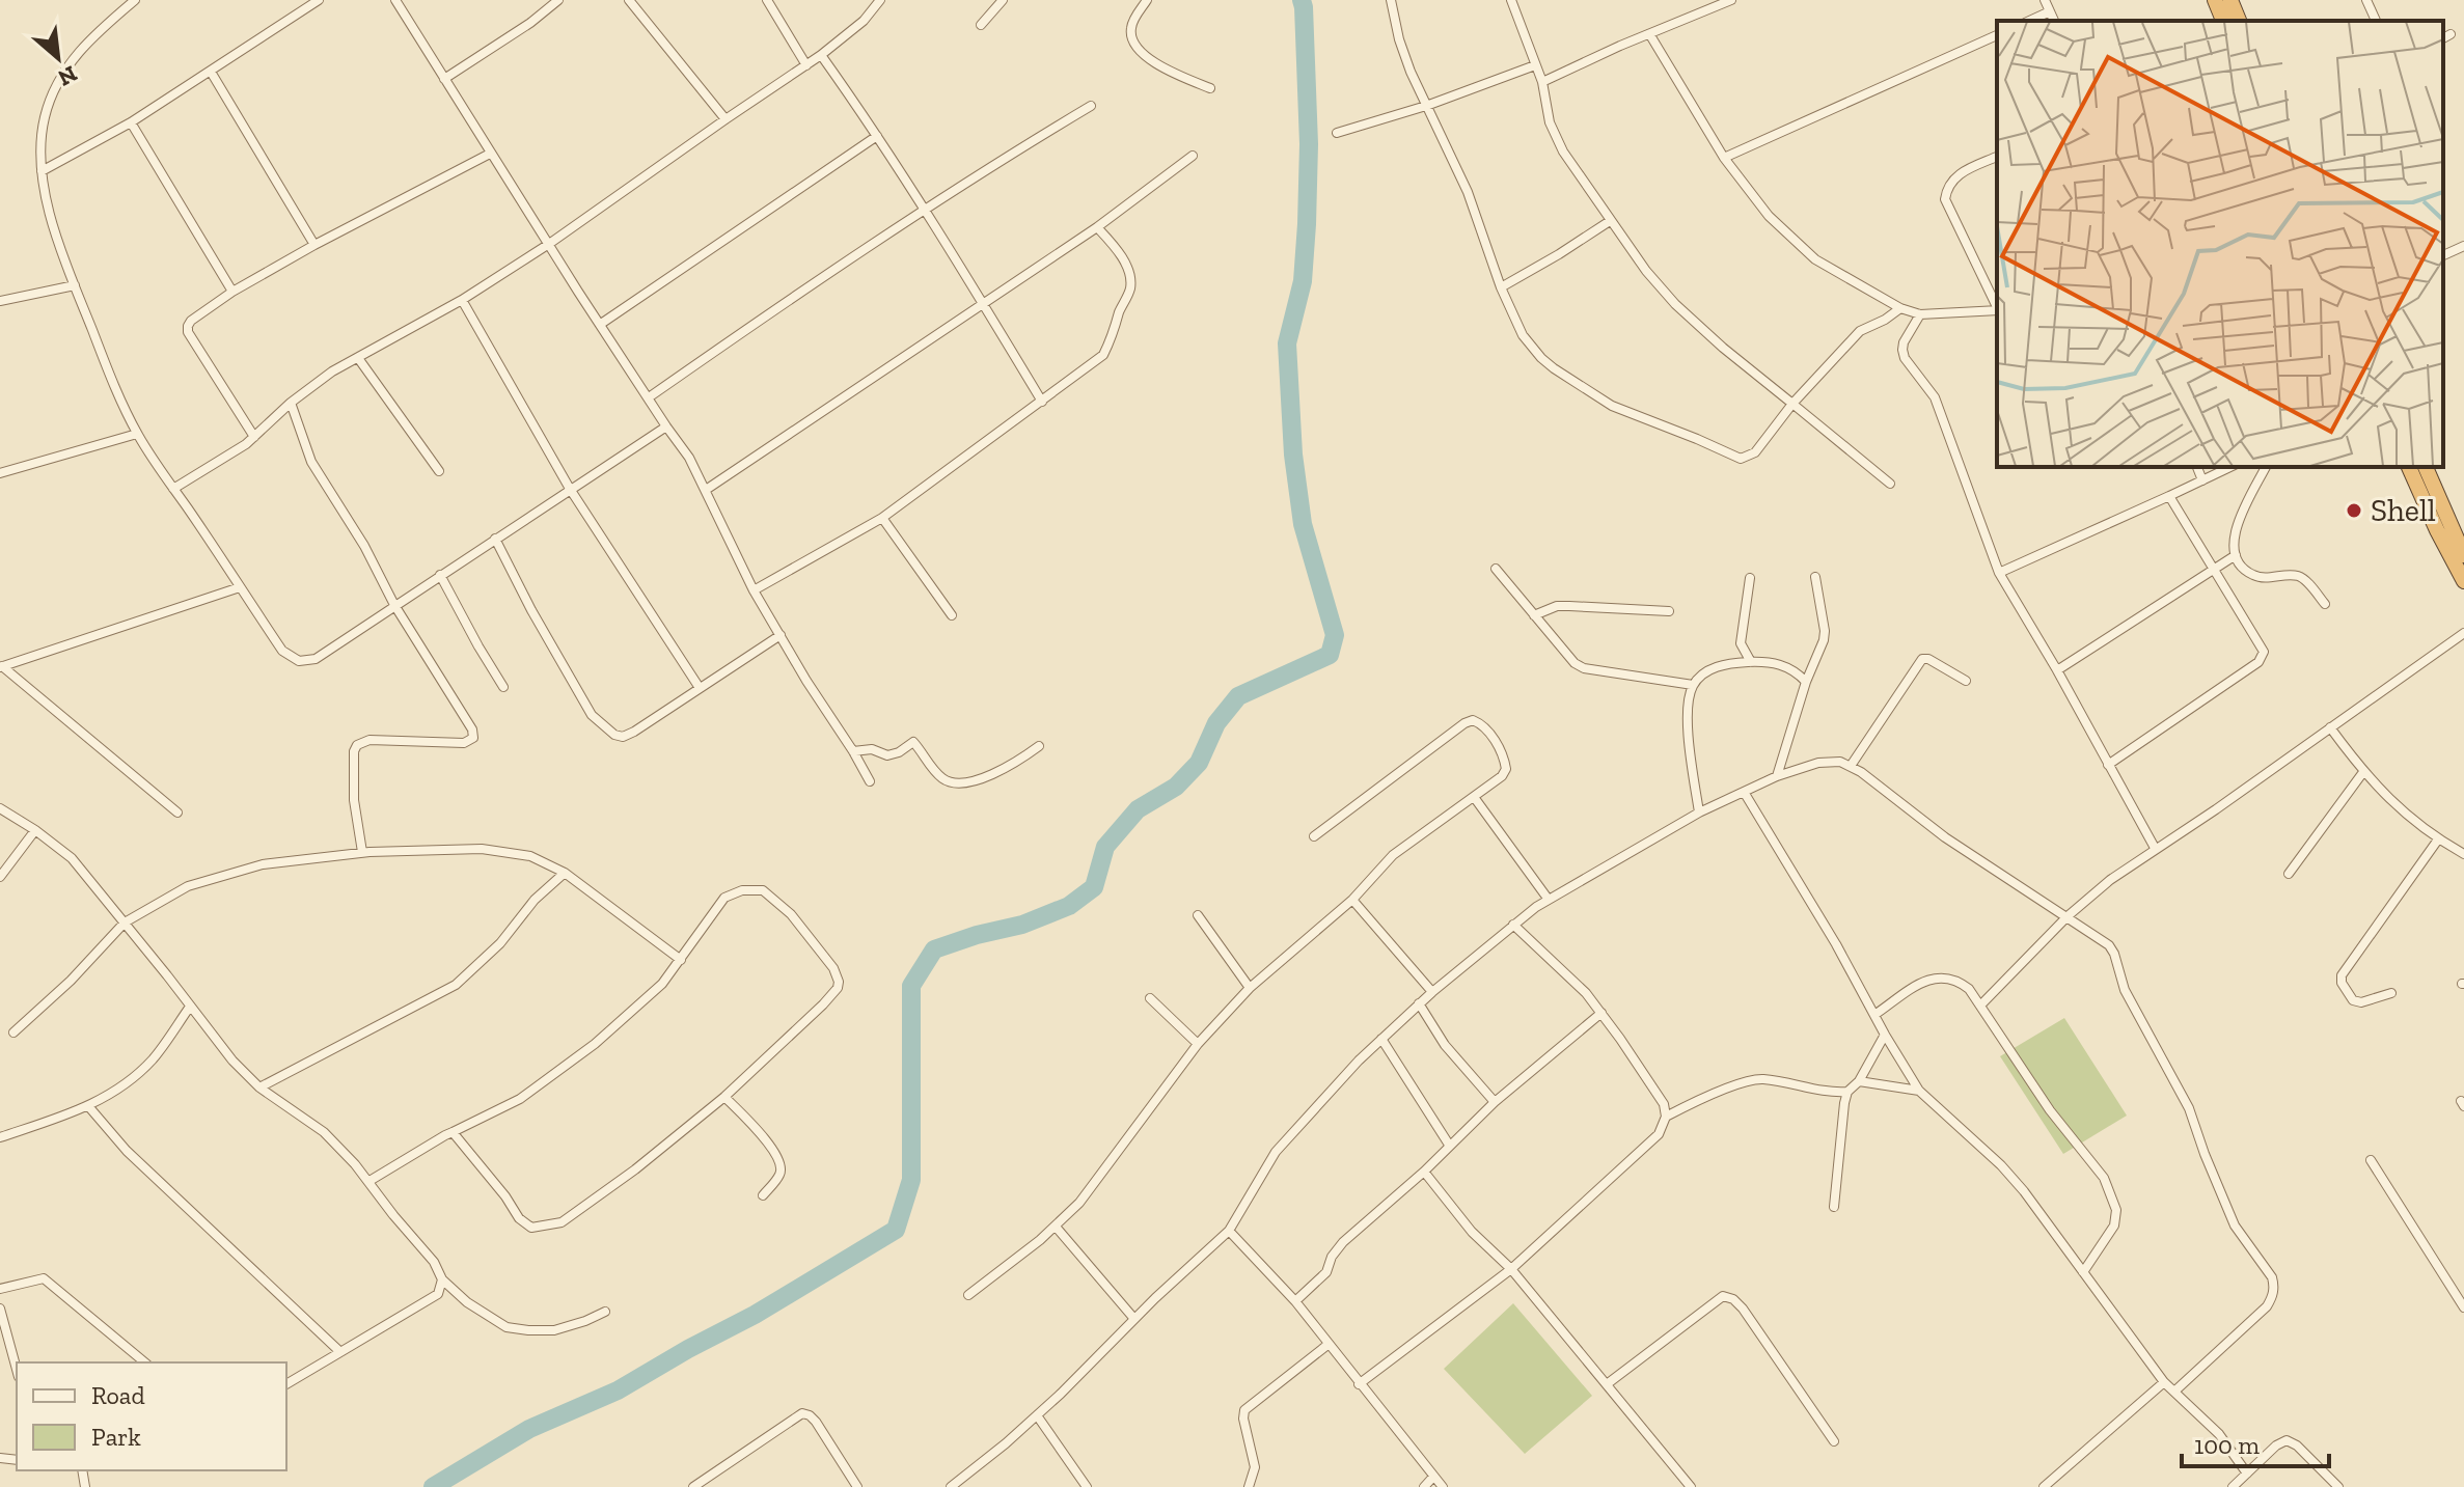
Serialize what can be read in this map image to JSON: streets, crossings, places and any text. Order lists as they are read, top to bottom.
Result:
{
  "places": ["Shell"],
  "legend": ["Road", "Park"],
  "scale_bar": "100 m",
  "north": "bottom right"
}
